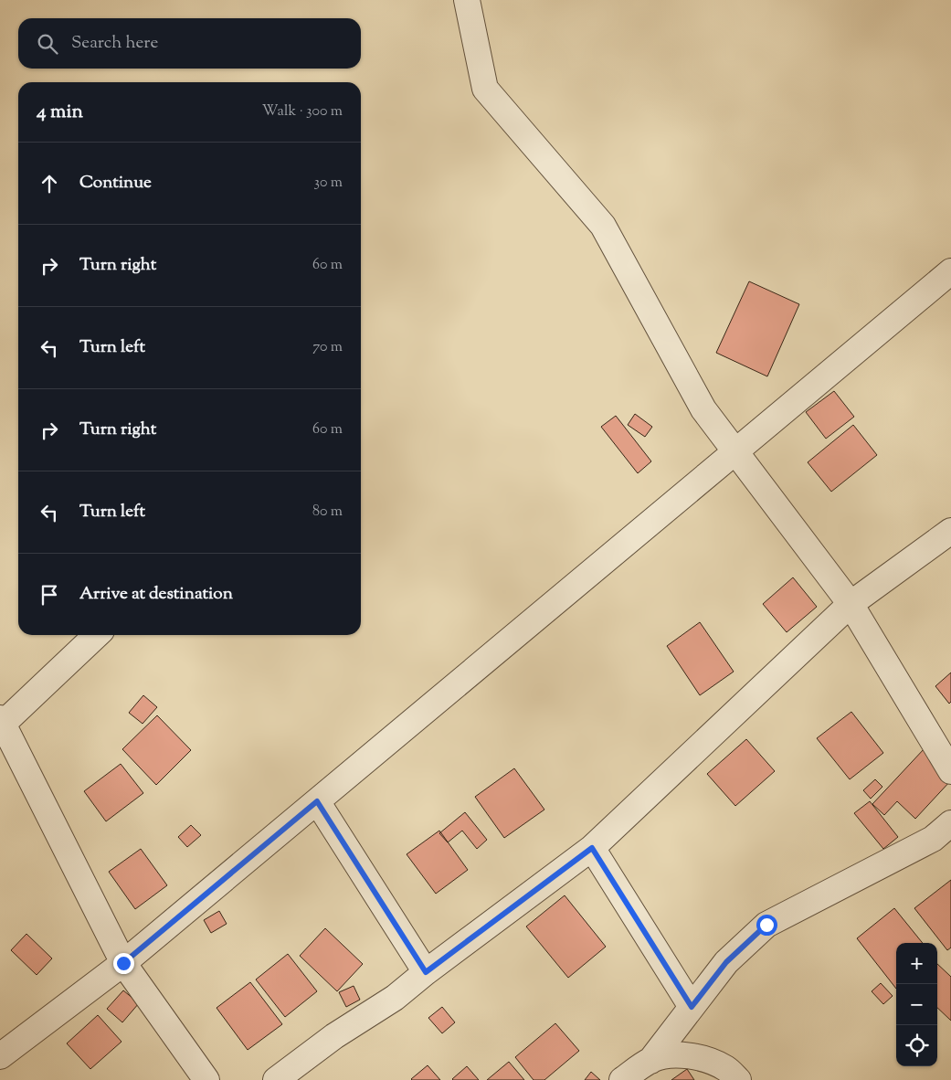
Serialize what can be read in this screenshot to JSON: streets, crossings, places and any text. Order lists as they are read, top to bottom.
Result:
{
  "page": {
    "search": "Search here",
    "heading": ["4 min", "Walk · 300 m"],
    "list": [
      ["Continue", "30 m"],
      ["Turn right", "60 m"],
      ["Turn left", "70 m"],
      ["Turn right", "60 m"],
      ["Turn left", "80 m"],
      "Arrive at destination"
    ],
    "map_buttons": ["+", "−"]
  }
}
